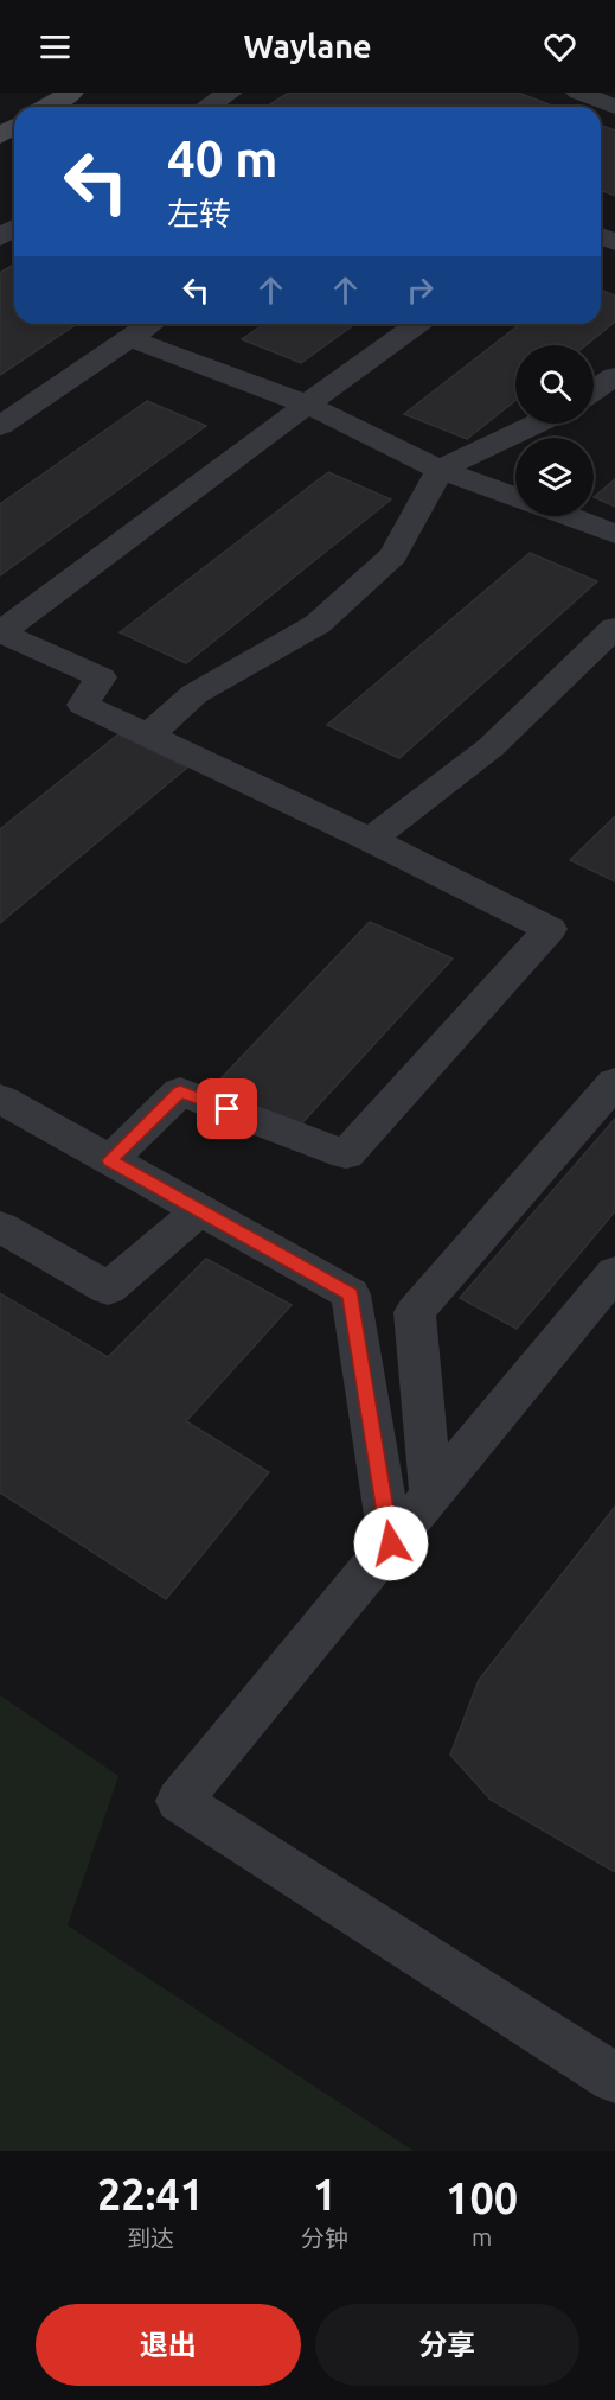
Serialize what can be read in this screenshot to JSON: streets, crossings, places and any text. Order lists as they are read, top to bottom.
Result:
{
  "page": {
    "header": "Waylane",
    "turn": ["40 m", "左转"],
    "eta": [
      "22:41",
      "到达",
      "1",
      "分钟",
      "100",
      "m"
    ],
    "buttons": ["退出", "分享"]
  }
}
